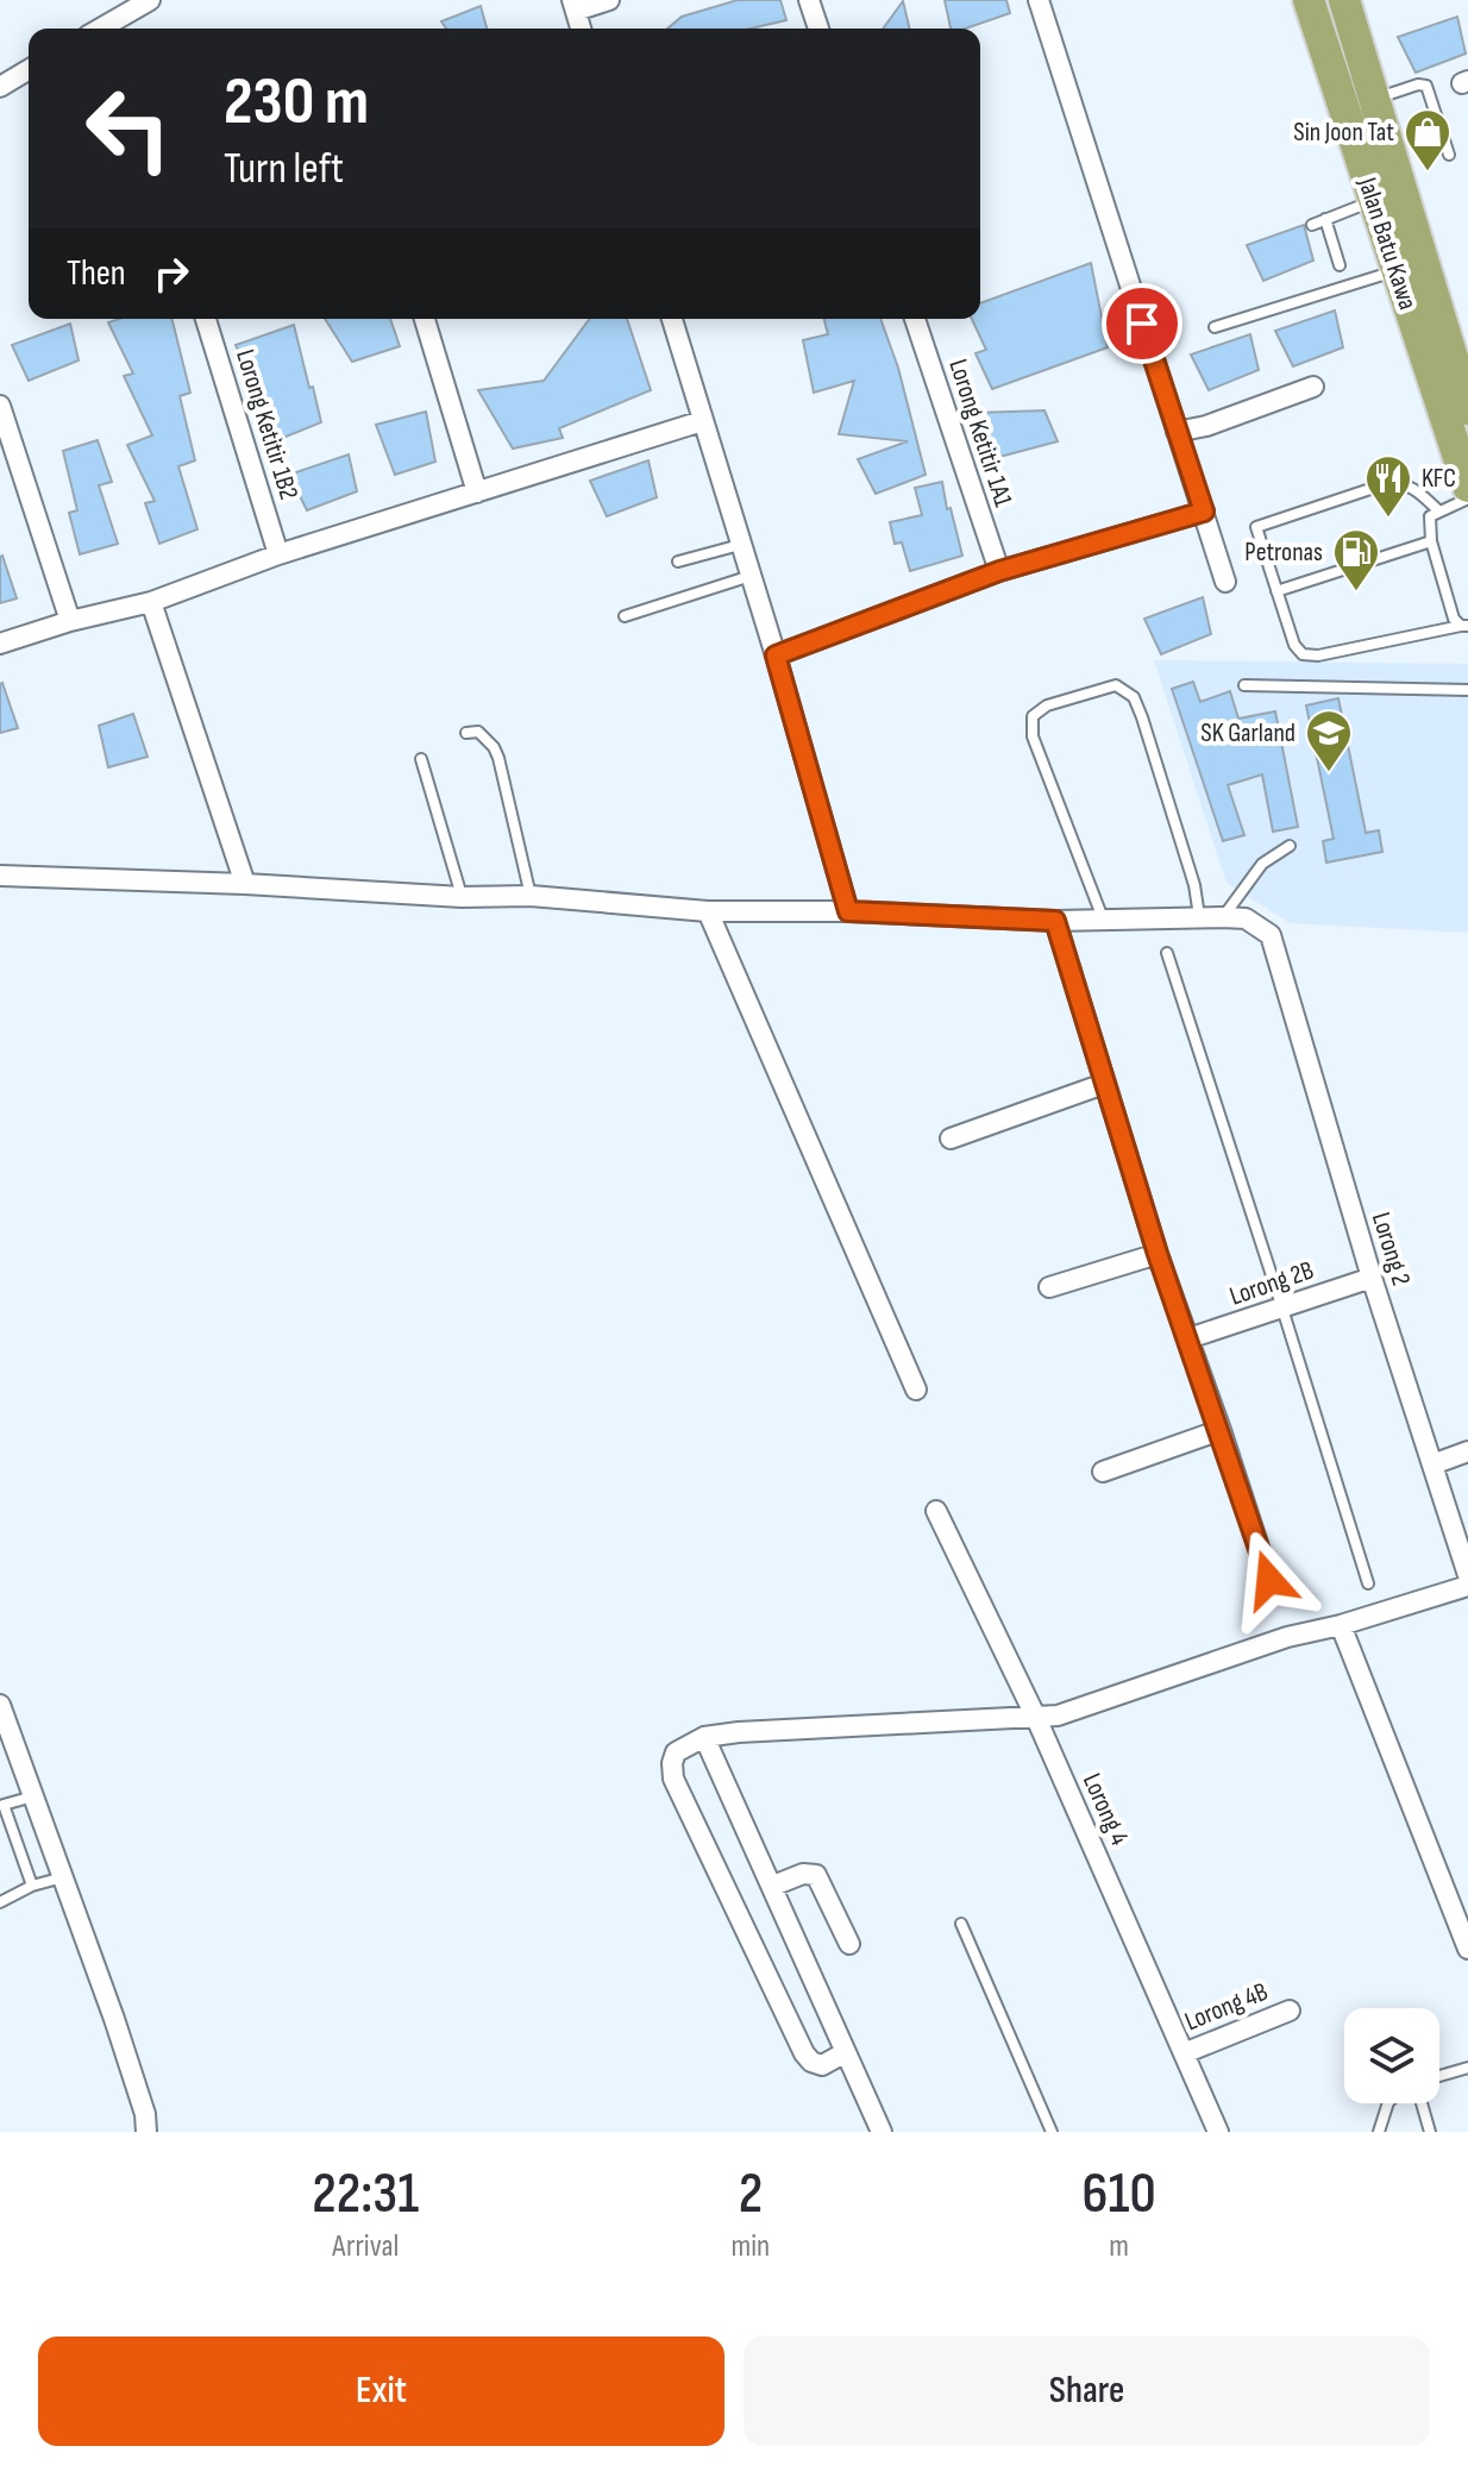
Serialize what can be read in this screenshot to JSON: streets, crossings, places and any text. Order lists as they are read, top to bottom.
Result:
{
  "streets": {
    "highway": ["Jalan Batu Kawa"],
    "street": [
      "Lorong Ketitir 1B2",
      "Lorong Ketitir 1A1",
      "Lorong 2",
      "Lorong 2B",
      "Lorong 4",
      "Lorong 4B"
    ]
  },
  "crossings": [
    ["Lorong 2", "Lorong 2B"],
    ["Lorong 4", "Lorong 4B"]
  ],
  "places": {
    "shop": ["Sin Joon Tat"],
    "restaurant": ["KFC"],
    "fuel station": ["Petronas"],
    "school or university": ["SK Garland"]
  },
  "page": {
    "turn": ["230 m", "Turn left"],
    "then": "Then",
    "eta": [
      "22:31",
      "Arrival",
      "2",
      "min",
      "610",
      "m"
    ],
    "buttons": ["Exit", "Share"]
  }
}
